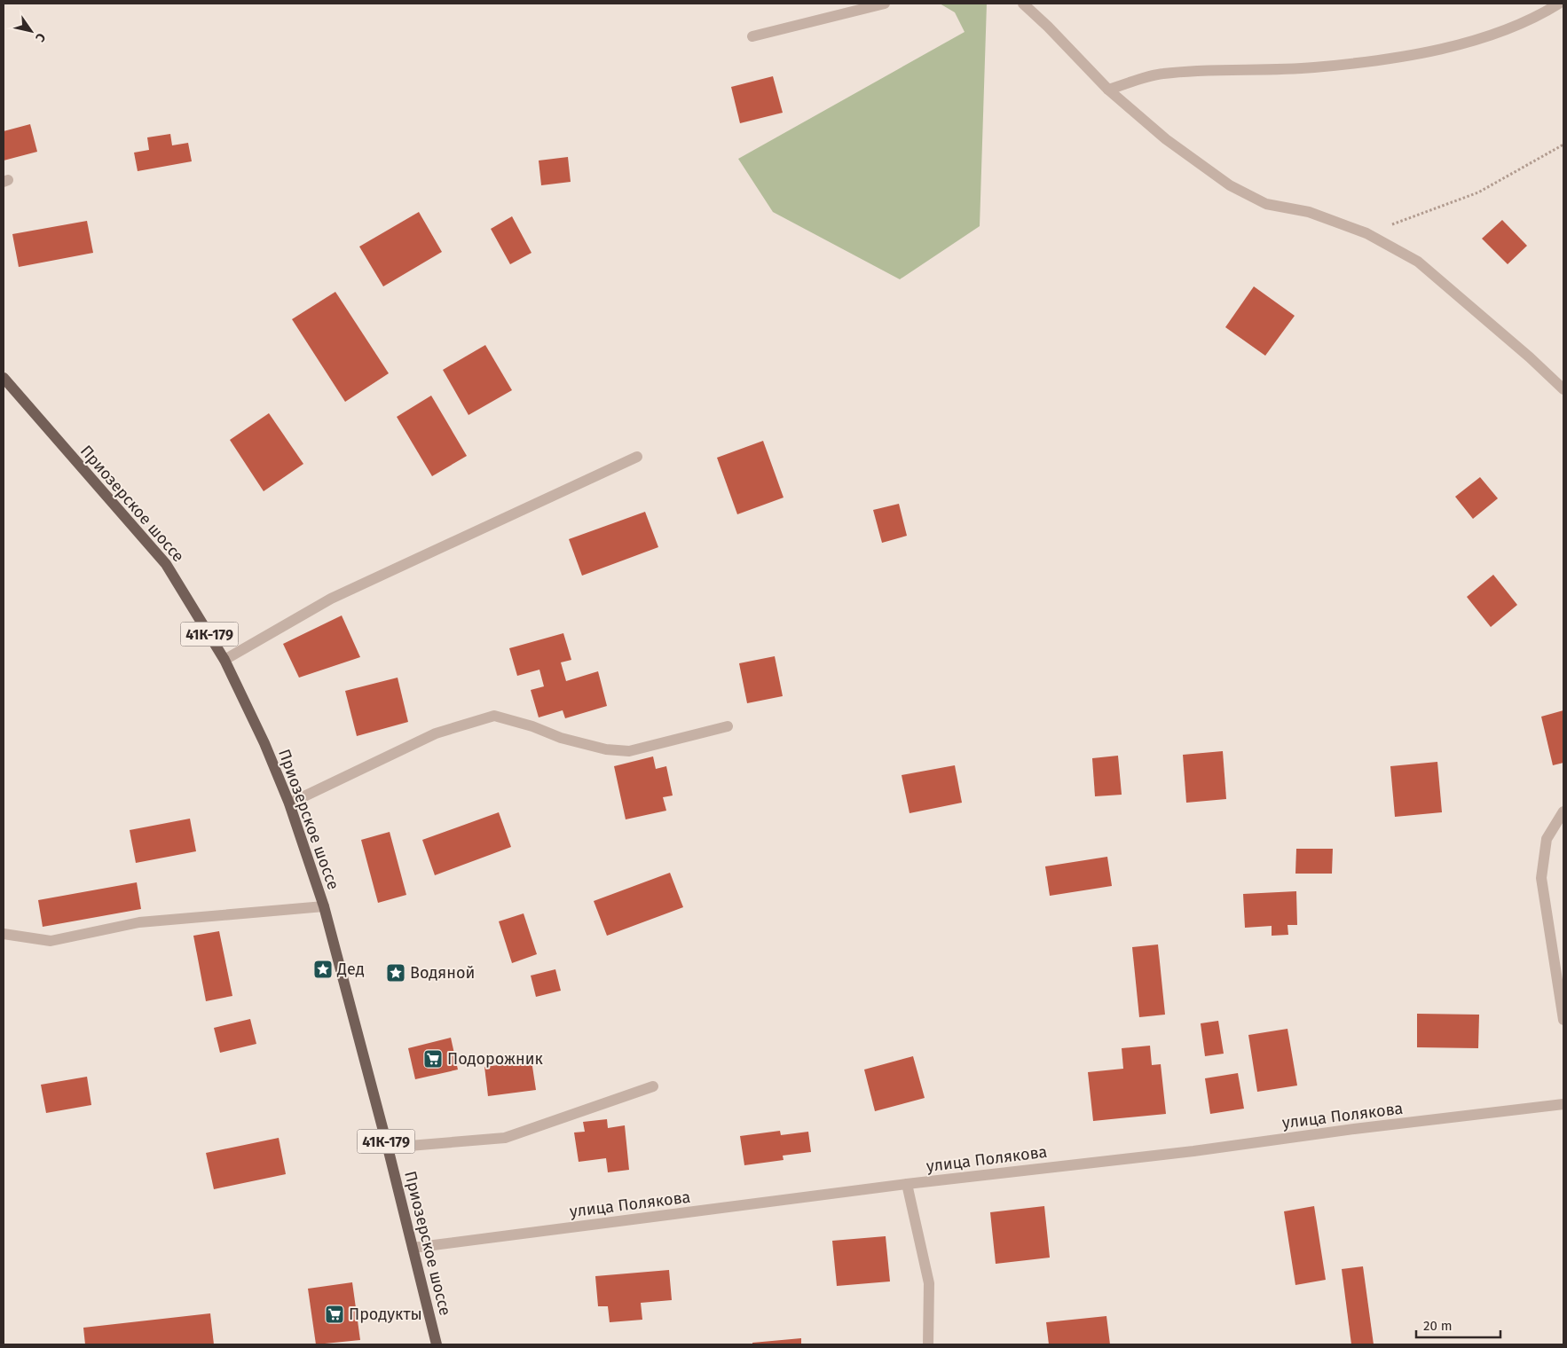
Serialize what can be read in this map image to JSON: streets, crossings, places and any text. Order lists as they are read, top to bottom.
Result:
{
  "streets": {
    "main road": ["Приозерское шоссе", "41К-179"],
    "street": ["улица Полякова"]
  },
  "crossings": [
    ["Приозерское шоссе", "улица Полякова"]
  ],
  "places": {
    "place": ["Дед", "Водяной"],
    "supermarket": ["Подорожник", "Продукты"]
  },
  "scale_bar": "20 m",
  "north": "bottom right"
}
